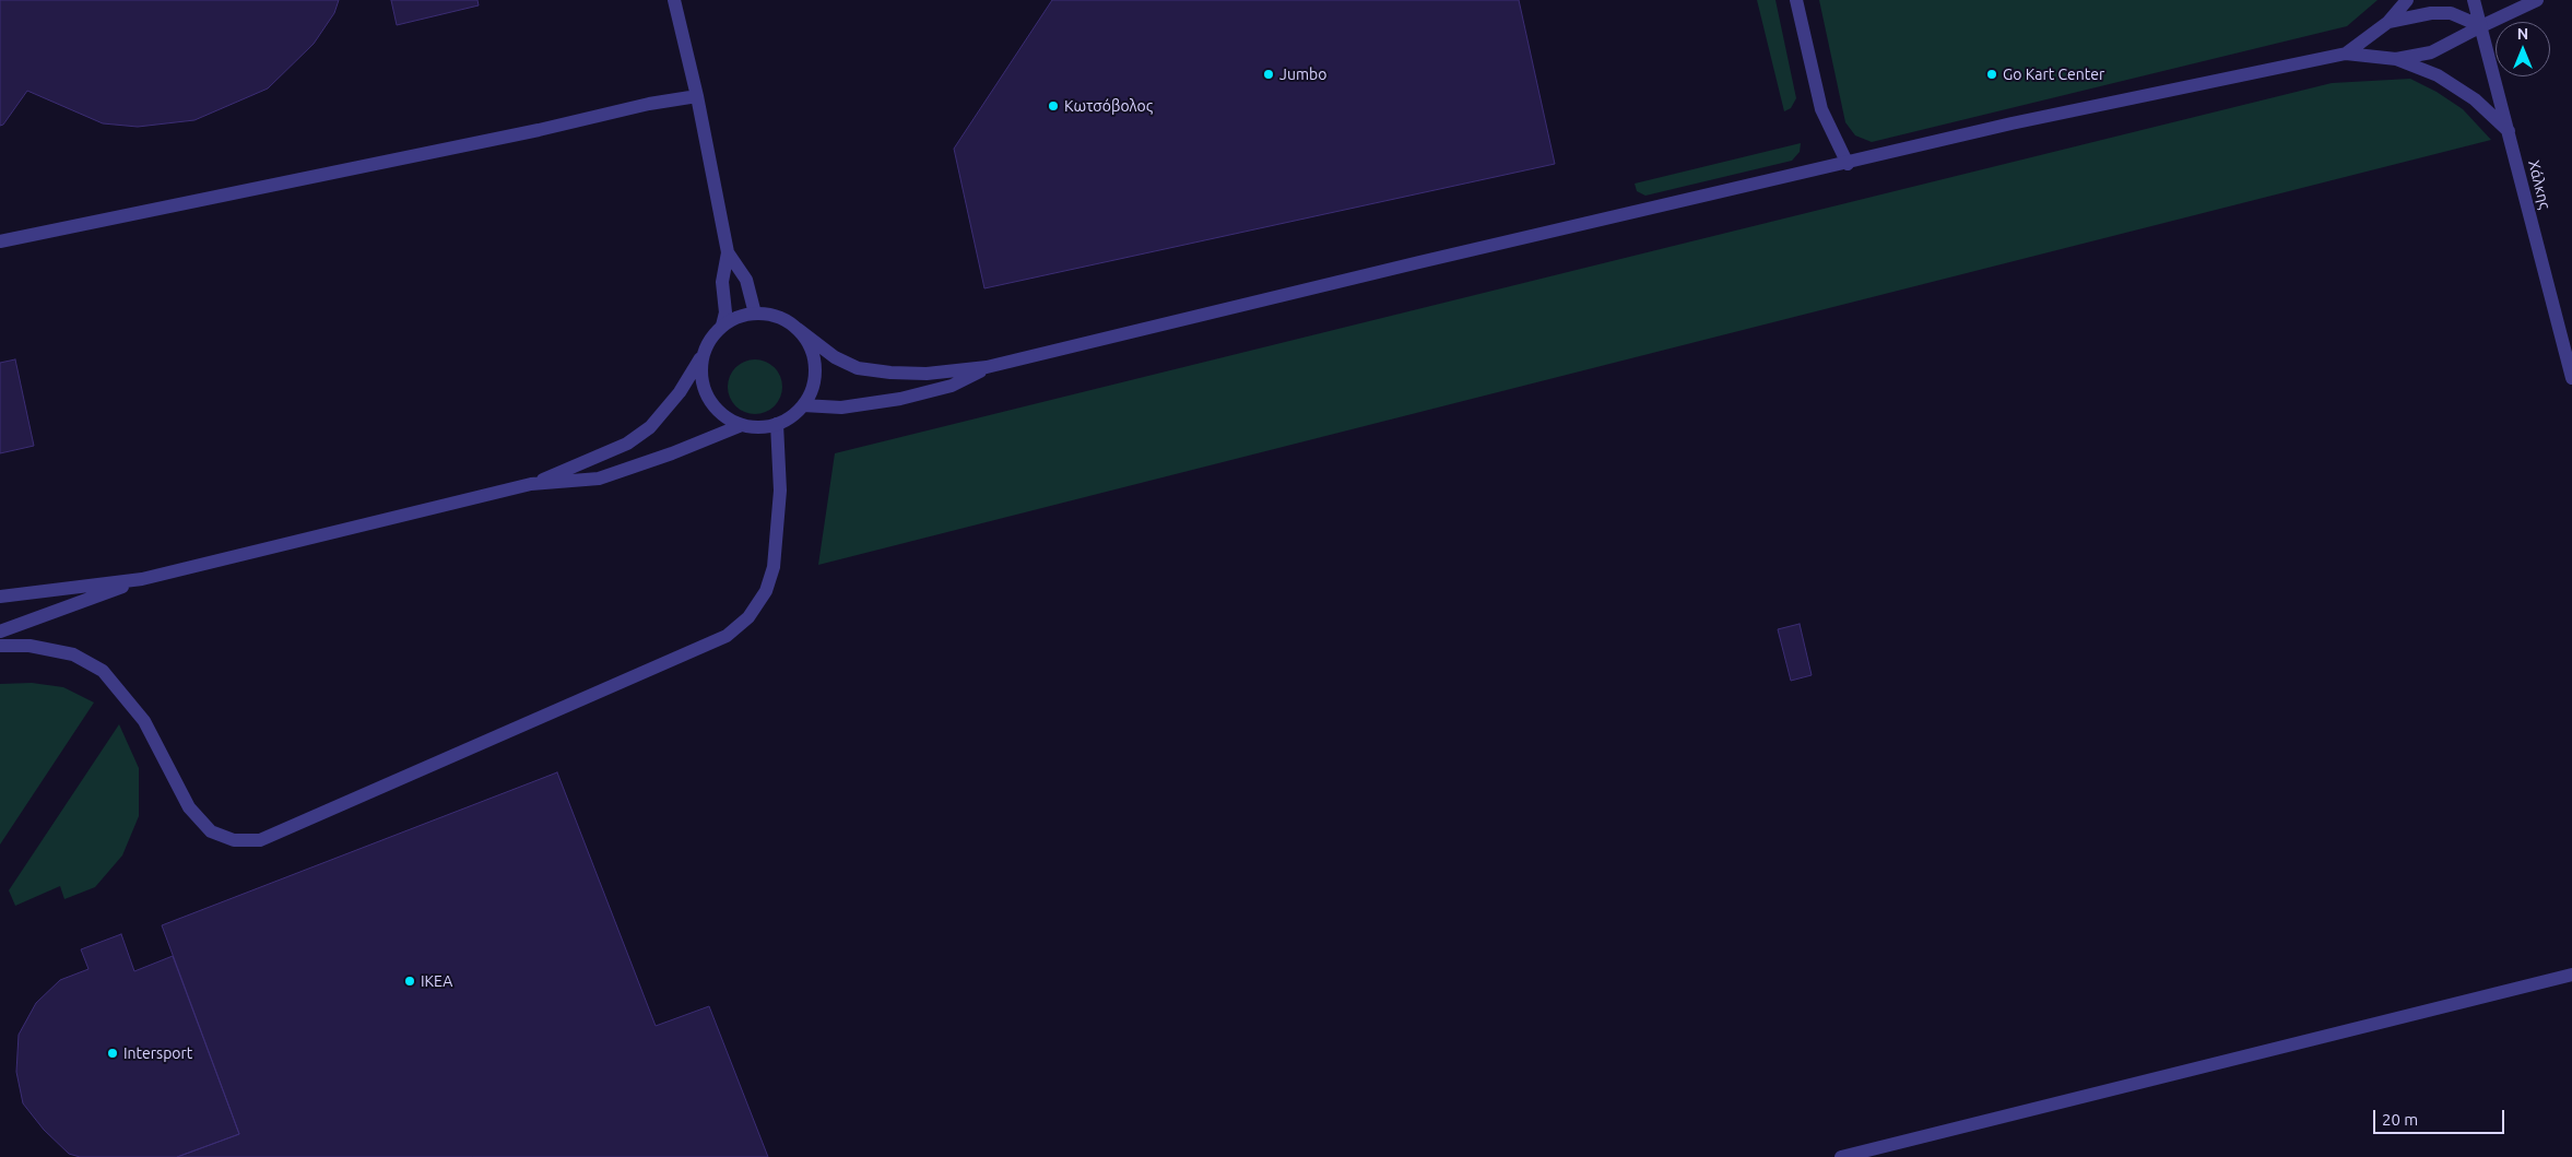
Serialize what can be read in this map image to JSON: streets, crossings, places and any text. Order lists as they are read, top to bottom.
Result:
{
  "streets": {
    "street": ["Χάλκης"]
  },
  "places": [
    "Jumbo",
    "Go Kart Center",
    "Κωτσόβολος",
    "ΙΚΕΑ",
    "Intersport"
  ],
  "scale_bar": "20 m",
  "north": "top"
}
